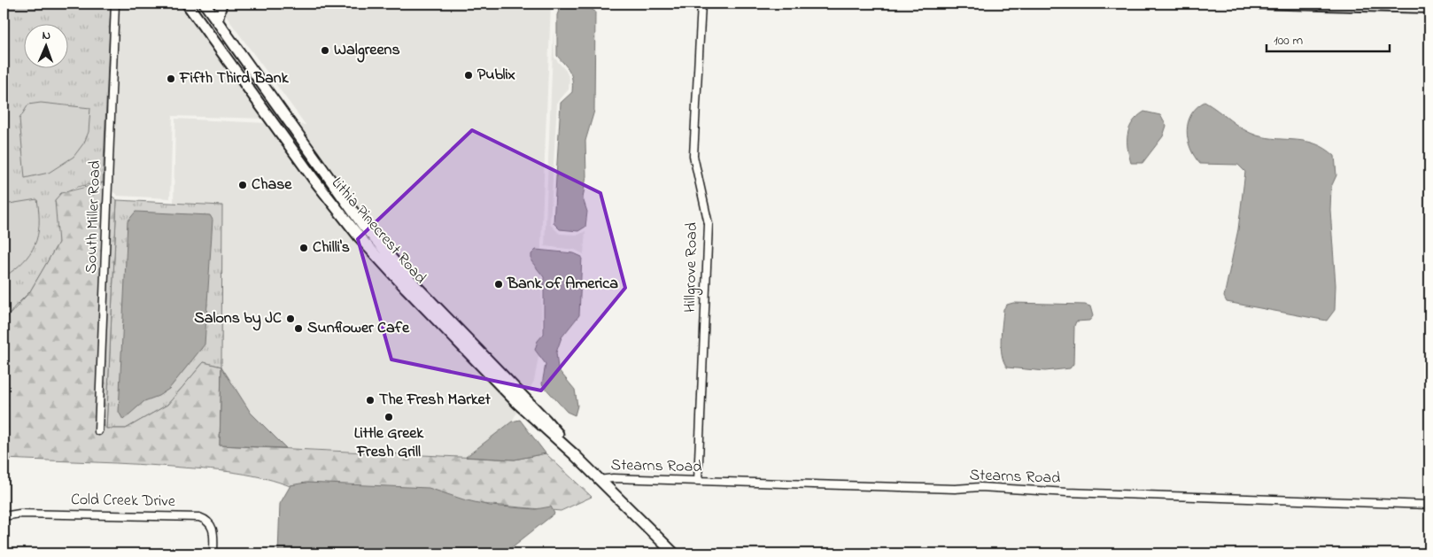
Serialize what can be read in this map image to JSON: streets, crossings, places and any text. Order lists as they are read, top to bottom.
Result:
{
  "streets": {
    "main road": ["Lithia Pinecrest Road"],
    "street": [
      "South Miller Road",
      "Hillgrove Road",
      "Stearns Road",
      "Cold Creek Drive"
    ]
  },
  "crossings": [
    ["Lithia Pinecrest Road", "Stearns Road"],
    ["Hillgrove Road", "Stearns Road"]
  ],
  "places": [
    "Walgreens",
    "Publix",
    "Fifth Third Bank",
    "Chase",
    "Chilli's",
    "Bank of America",
    "Salons by JC",
    "Sunflower Cafe",
    "The Fresh Market",
    "Little Greek Fresh Grill"
  ],
  "scale_bar": "100 m",
  "north": "top"
}
